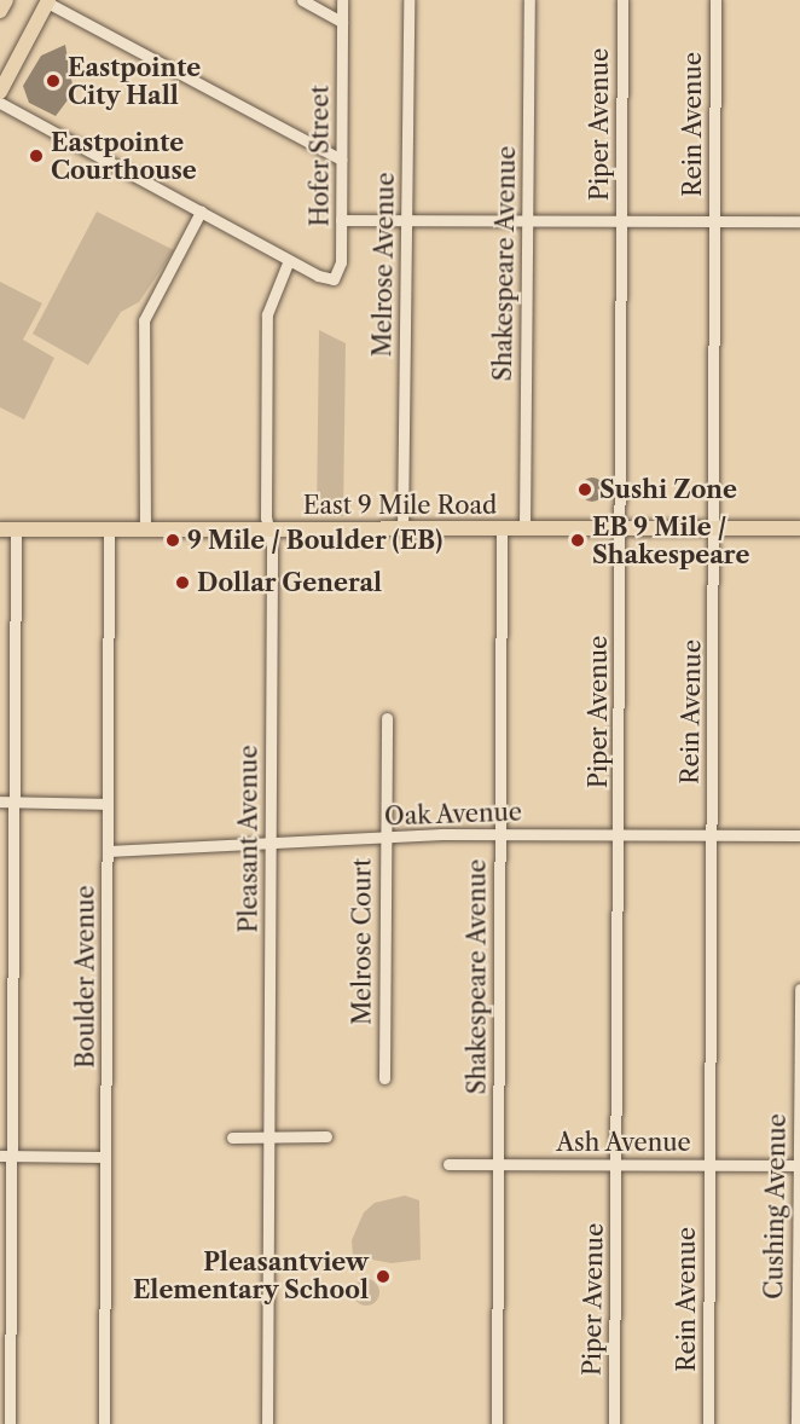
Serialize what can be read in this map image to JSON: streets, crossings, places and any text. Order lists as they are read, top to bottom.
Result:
{
  "streets": {
    "main road": ["East 9 Mile Road"],
    "street": [
      "Piper Avenue",
      "Rein Avenue",
      "Hofer Street",
      "Shakespeare Avenue",
      "Melrose Avenue",
      "Oak Avenue",
      "Pleasant Avenue",
      "Melrose Court",
      "Boulder Avenue",
      "Ash Avenue",
      "Cushing Avenue"
    ]
  },
  "crossings": [
    ["Piper Avenue", "East 9 Mile Road"],
    ["Piper Avenue", "Oak Avenue"],
    ["Piper Avenue", "Ash Avenue"],
    ["Rein Avenue", "East 9 Mile Road"],
    ["Rein Avenue", "Oak Avenue"],
    ["Rein Avenue", "Ash Avenue"],
    ["Hofer Street", "Pleasant Avenue"],
    ["Shakespeare Avenue", "East 9 Mile Road"],
    ["Shakespeare Avenue", "Oak Avenue"],
    ["Shakespeare Avenue", "Ash Avenue"],
    ["Melrose Avenue", "East 9 Mile Road"],
    ["East 9 Mile Road", "Pleasant Avenue"],
    ["East 9 Mile Road", "Boulder Avenue"],
    ["Oak Avenue", "Pleasant Avenue"],
    ["Oak Avenue", "Melrose Court"],
    ["Oak Avenue", "Boulder Avenue"],
    ["Ash Avenue", "Cushing Avenue"]
  ],
  "places": [
    "Eastpointe City Hall",
    "Eastpointe Courthouse",
    "Sushi Zone",
    "9 Mile / Boulder (EB)",
    "EB 9 Mile / Shakespeare",
    "Dollar General",
    "Pleasantview Elementary School"
  ]
}
